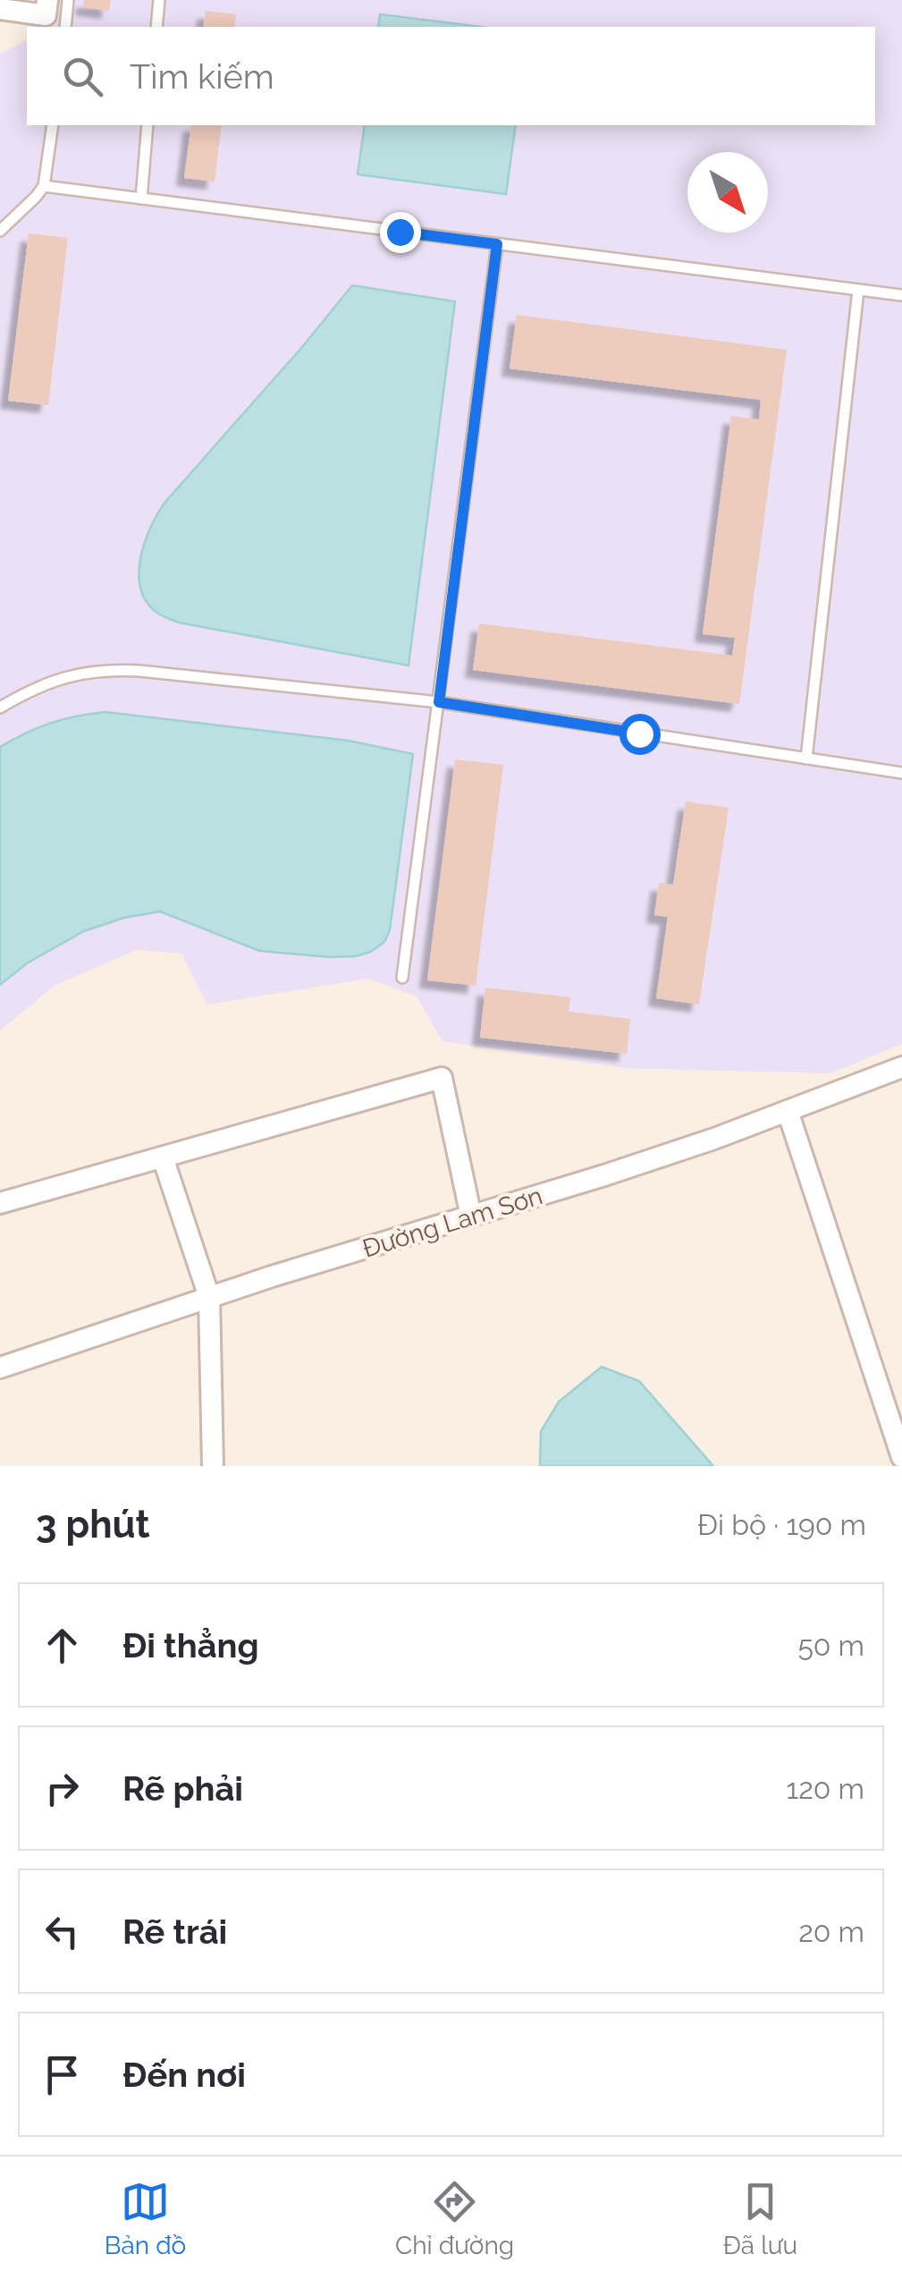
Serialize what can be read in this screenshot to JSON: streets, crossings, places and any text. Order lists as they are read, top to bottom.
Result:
{
  "streets": {
    "street": ["Đường Lam Sơn"]
  },
  "north": "bottom right",
  "page": {
    "search": "Tìm kiếm",
    "heading": ["3 phút", "Đi bộ · 190 m"],
    "list": [
      ["Đi thẳng", "50 m"],
      ["Rẽ phải", "120 m"],
      ["Rẽ trái", "20 m"],
      "Đến nơi"
    ],
    "nav": ["Bản đồ", "Chỉ đường", "Đã lưu"]
  }
}
